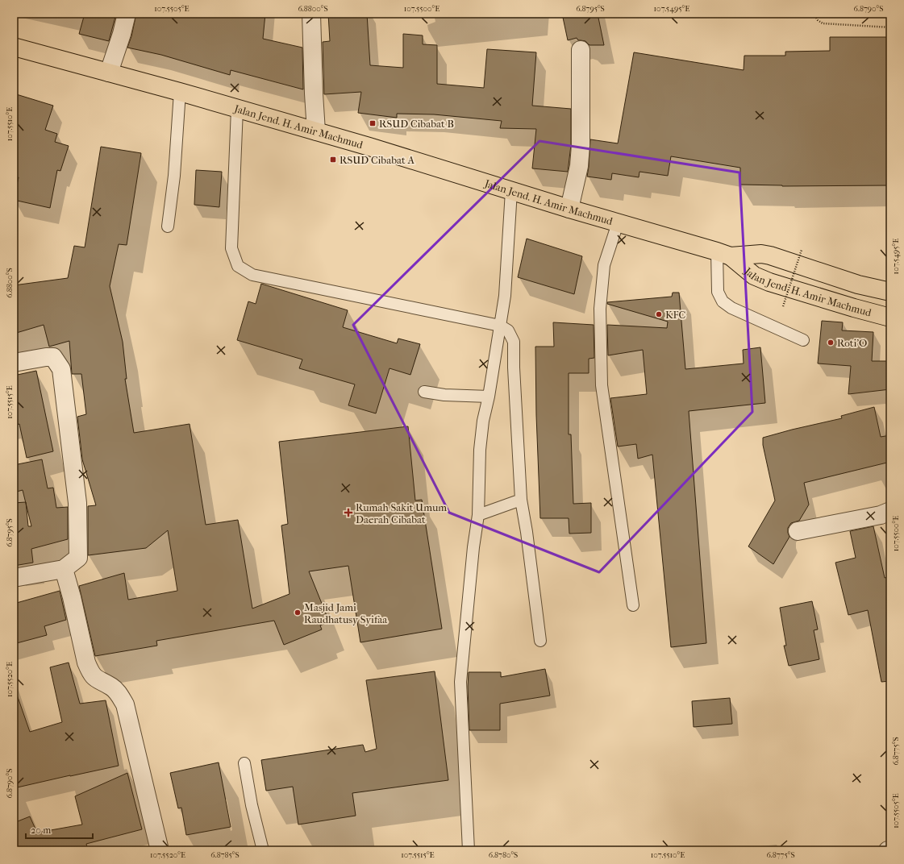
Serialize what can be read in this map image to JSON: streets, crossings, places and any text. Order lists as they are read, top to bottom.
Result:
{
  "streets": {
    "highway": ["Jalan Jend. H. Amir Machmud"]
  },
  "places": {
    "transit": ["RSUD Cibabat B", "RSUD Cibabat A"],
    "other": ["KFC", "Roti'O", "Masjid Jami Raudhatusy Syifaa"],
    "health": ["Rumah Sakit Umum Daerah Cibabat"]
  },
  "scale_bar": "20 m",
  "coordinates": [
    "107.5505°E",
    "6.8800°S",
    "107.5500°E",
    "6.8795°S",
    "107.5495°E",
    "6.8790°S",
    "107.5510°E",
    "107.5515°E",
    "107.5520°E",
    "6.8775°S",
    "6.8785°S",
    "6.8780°S"
  ]
}
